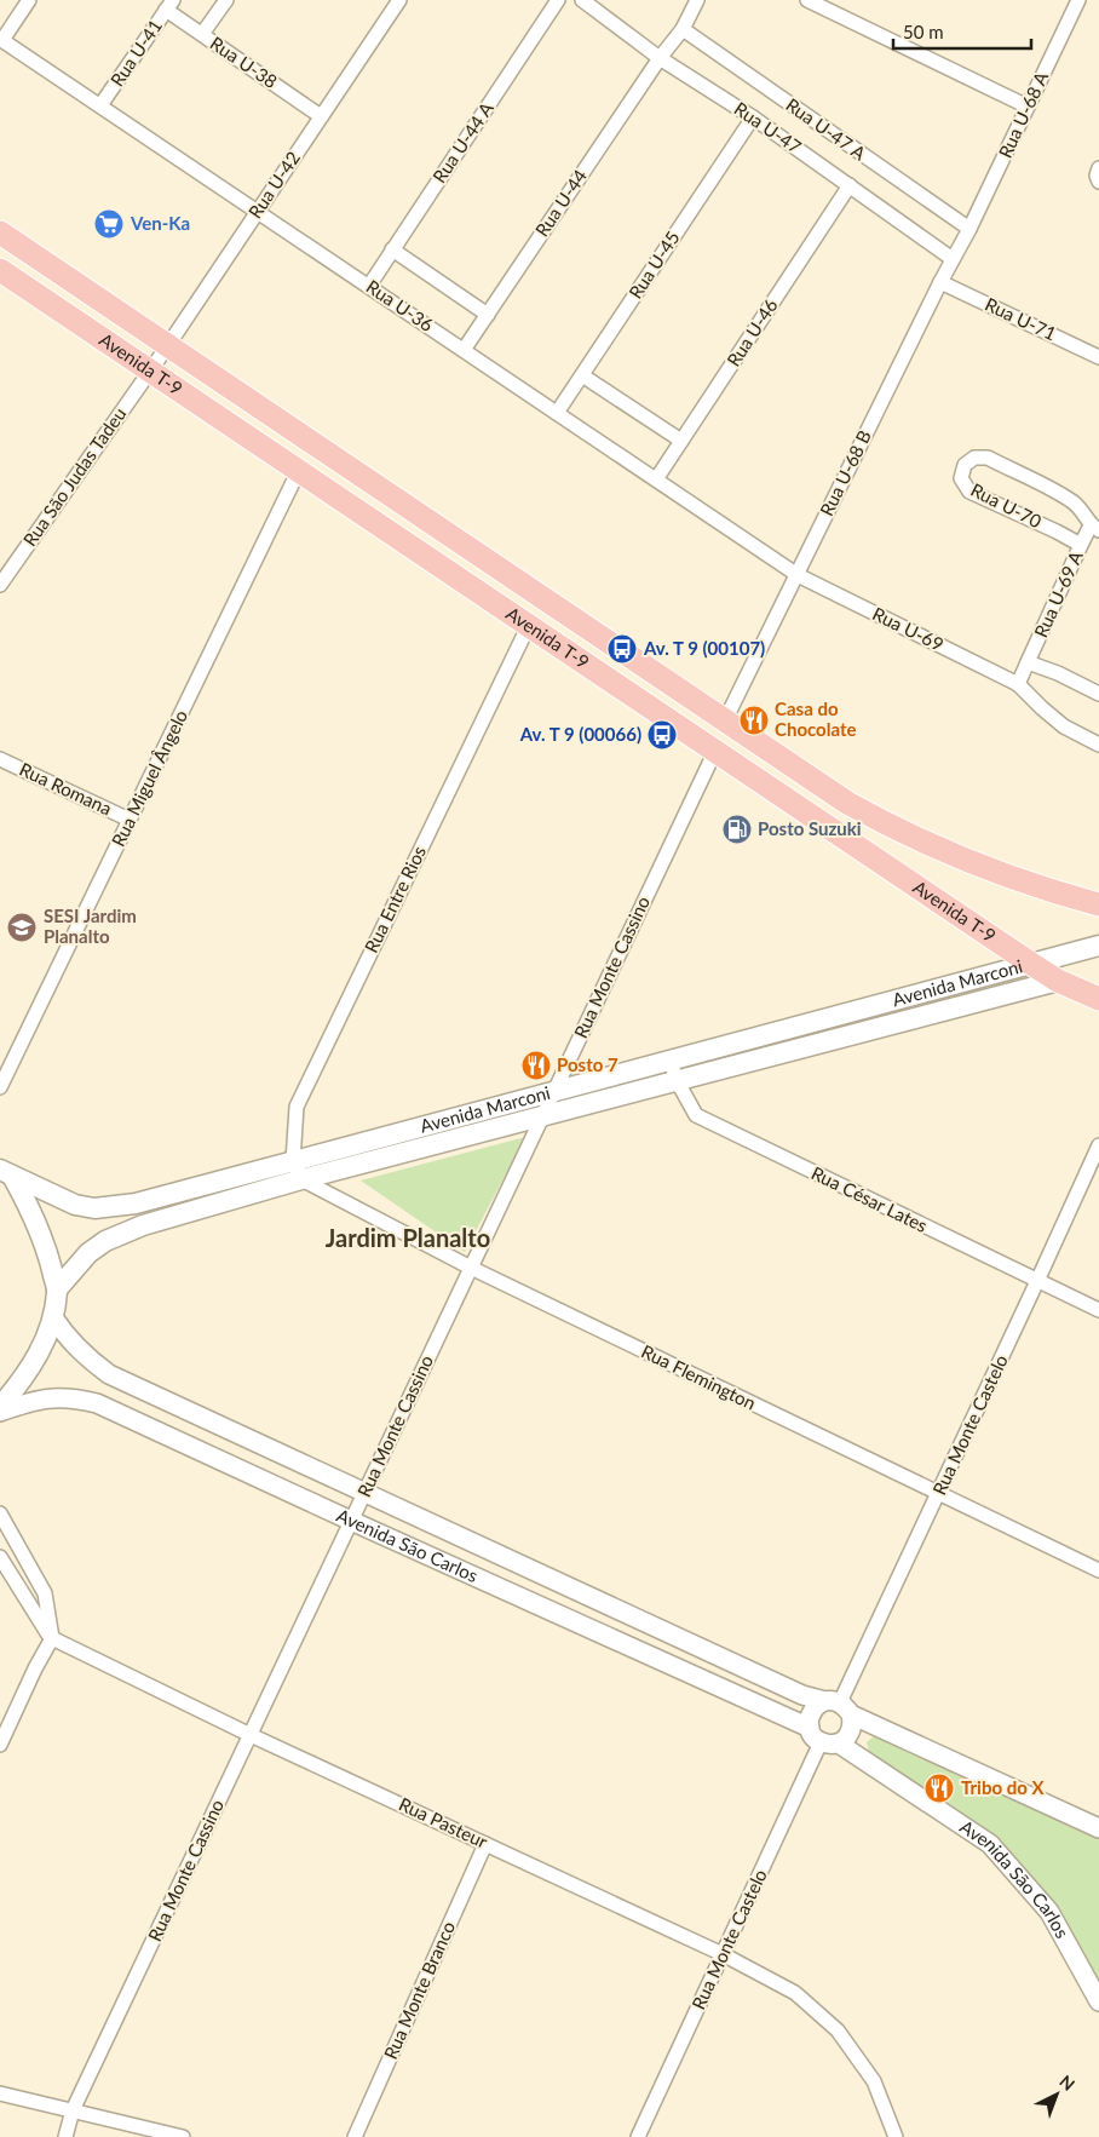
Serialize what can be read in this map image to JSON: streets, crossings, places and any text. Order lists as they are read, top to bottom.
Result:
{
  "streets": {
    "main road": ["Avenida T-9", "Avenida Marconi"],
    "street": [
      "Rua U-41",
      "Rua U-38",
      "Rua U-68 A",
      "Rua U-47",
      "Rua U-47 A",
      "Rua U-44 A",
      "Rua U-42",
      "Rua U-44",
      "Rua U-45",
      "Rua U-36",
      "Rua U-71",
      "Rua U-46",
      "Rua U-68 B",
      "Rua São Judas Tadeu",
      "Rua U-70",
      "Rua U-69 A",
      "Rua U-69",
      "Rua Miguel Ângelo",
      "Rua Romana",
      "Rua Entre Rios",
      "Rua Monte Cassino",
      "Rua César Lates",
      "Rua Flemington",
      "Rua Monte Castelo",
      "Avenida São Carlos",
      "Rua Pasteur",
      "Rua Monte Branco"
    ]
  },
  "crossings": [
    ["Rua U-41", "Rua U-38"],
    ["Rua U-41", "Rua U-36"],
    ["Rua U-38", "Rua U-42"],
    ["Rua U-68 A", "Rua U-47 A"],
    ["Rua U-68 A", "Rua U-68 B"],
    ["Rua U-47", "Rua U-44"],
    ["Rua U-47", "Rua U-45"],
    ["Rua U-47", "Rua U-46"],
    ["Rua U-47", "Rua U-68 B"],
    ["Rua U-47 A", "Rua U-44"],
    ["Rua U-47 A", "Rua U-68 B"],
    ["Rua U-44 A", "Rua U-36"],
    ["Rua U-42", "Rua U-36"],
    ["Rua U-42", "Avenida T-9"],
    ["Rua U-42", "Rua São Judas Tadeu"],
    ["Rua U-44", "Rua U-36"],
    ["Rua U-45", "Rua U-36"],
    ["Rua U-36", "Rua U-46"],
    ["Rua U-36", "Rua U-68 B"],
    ["Rua U-36", "Rua U-69"],
    ["Rua U-71", "Rua U-68 B"],
    ["Avenida T-9", "Rua U-68 B"],
    ["Avenida T-9", "Rua São Judas Tadeu"],
    ["Avenida T-9", "Rua Miguel Ângelo"],
    ["Avenida T-9", "Rua Entre Rios"],
    ["Avenida T-9", "Rua Monte Cassino"],
    ["Avenida T-9", "Avenida Marconi"],
    ["Rua U-68 B", "Rua U-69"],
    ["Rua U-70", "Rua U-69 A"],
    ["Rua Miguel Ângelo", "Rua Romana"],
    ["Rua Entre Rios", "Avenida Marconi"],
    ["Rua Entre Rios", "Rua Flemington"],
    ["Rua Monte Cassino", "Avenida Marconi"],
    ["Rua Monte Cassino", "Rua Flemington"],
    ["Rua Monte Cassino", "Avenida São Carlos"],
    ["Rua Monte Cassino", "Rua Pasteur"],
    ["Avenida Marconi", "Rua César Lates"],
    ["Avenida Marconi", "Rua Flemington"],
    ["Rua César Lates", "Rua Monte Castelo"],
    ["Rua Flemington", "Rua Monte Castelo"],
    ["Rua Monte Castelo", "Avenida São Carlos"],
    ["Rua Monte Castelo", "Rua Pasteur"],
    ["Rua Pasteur", "Rua Monte Branco"]
  ],
  "districts": ["Jardim Planalto"],
  "places": {
    "supermarket": ["Ven-Ka"],
    "bus stop": ["Av. T 9 (00107)", "Av. T 9 (00066)"],
    "restaurant": ["Casa do Chocolate", "Posto 7", "Tribo do X"],
    "fuel station": ["Posto Suzuki"],
    "school or university": ["SESI Jardim Planalto"]
  },
  "scale_bar": "50 m",
  "north": "top right"
}
